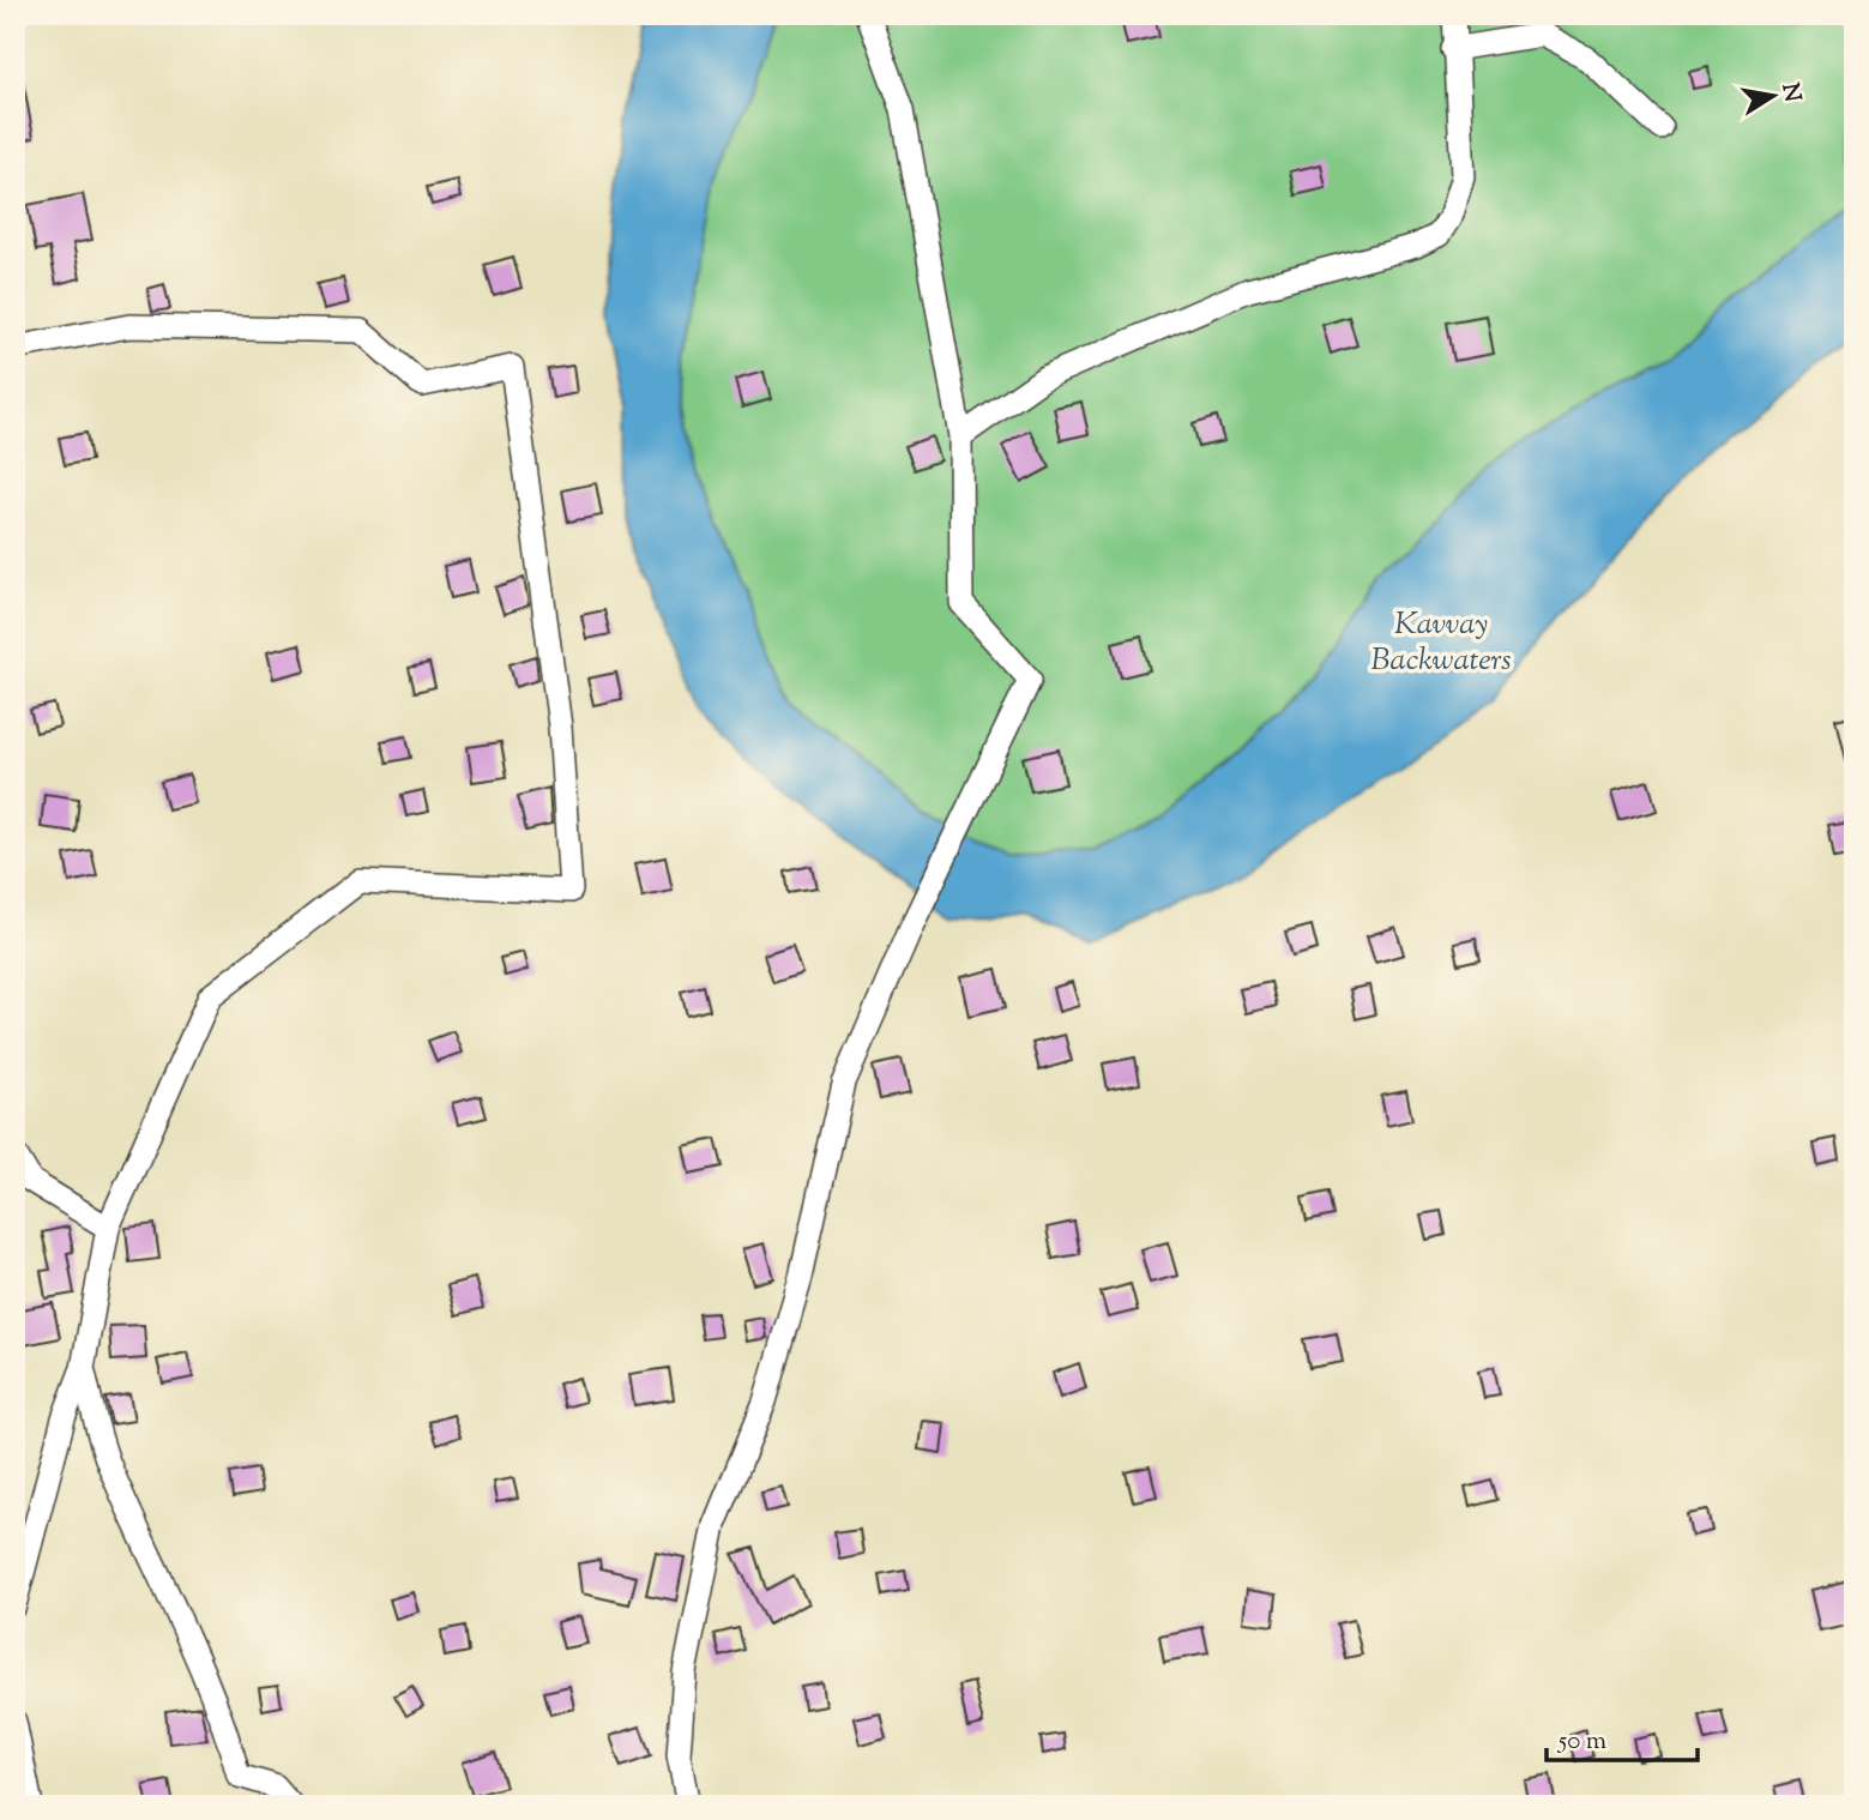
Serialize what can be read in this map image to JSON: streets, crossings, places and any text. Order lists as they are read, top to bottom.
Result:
{
  "water": ["Kavvay Backwaters"],
  "scale_bar": "50 m",
  "north": "right"
}
